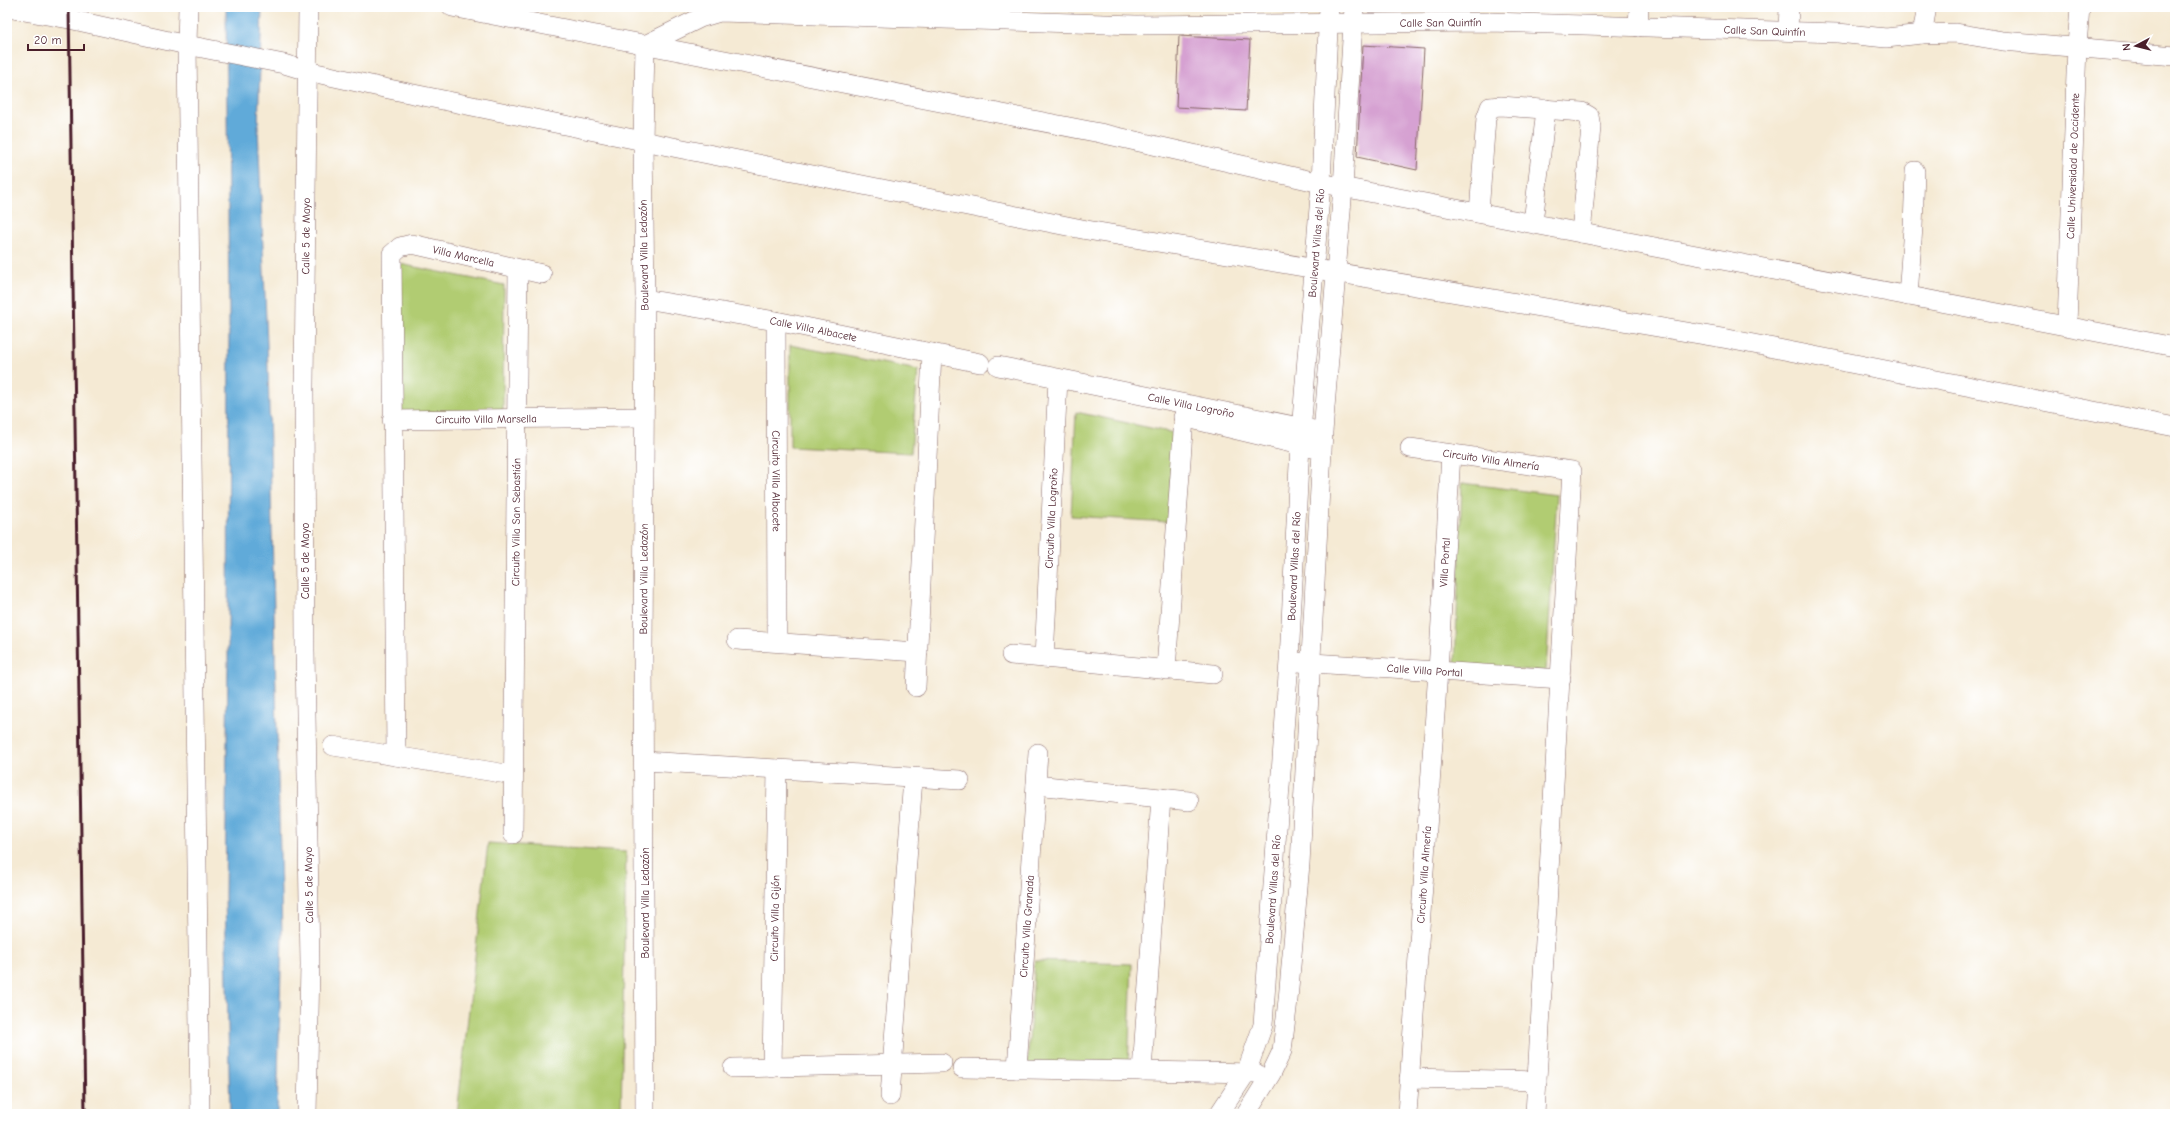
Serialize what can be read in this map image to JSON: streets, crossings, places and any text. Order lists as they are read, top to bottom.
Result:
{
  "streets": {
    "street": [
      "Calle San Quintín",
      "Calle Universidad de Occidente",
      "Calle 5 de Mayo",
      "Boulevard Villas del Río",
      "Boulevard Villa Ledozón",
      "Villa Marcella",
      "Calle Villa Albacete",
      "Calle Villa Logroño",
      "Circuito Villa Marsella",
      "Circuito Villa Almería",
      "Circuito Villa Albacete",
      "Circuito Villa Logroño",
      "Circuito Villa San Sebastián",
      "Villa Portal",
      "Calle Villa Portal",
      "Circuito Villa Gijón",
      "Circuito Villa Granada"
    ]
  },
  "crossings": [
    ["Calle San Quintín", "Calle Universidad de Occidente"],
    ["Calle San Quintín", "Boulevard Villas del Río"],
    ["Calle San Quintín", "Boulevard Villa Ledozón"],
    ["Boulevard Villas del Río", "Calle Villa Portal"],
    ["Boulevard Villa Ledozón", "Calle Villa Albacete"],
    ["Boulevard Villa Ledozón", "Circuito Villa Marsella"],
    ["Villa Marcella", "Circuito Villa Marsella"],
    ["Villa Marcella", "Circuito Villa San Sebastián"],
    ["Calle Villa Albacete", "Calle Villa Logroño"],
    ["Calle Villa Albacete", "Circuito Villa Albacete"],
    ["Calle Villa Albacete", "Circuito Villa Logroño"],
    ["Calle Villa Logroño", "Circuito Villa Logroño"],
    ["Circuito Villa Marsella", "Circuito Villa San Sebastián"],
    ["Circuito Villa Almería", "Villa Portal"],
    ["Circuito Villa Almería", "Calle Villa Portal"],
    ["Villa Portal", "Calle Villa Portal"]
  ],
  "scale_bar": "20 m",
  "north": "left"
}
